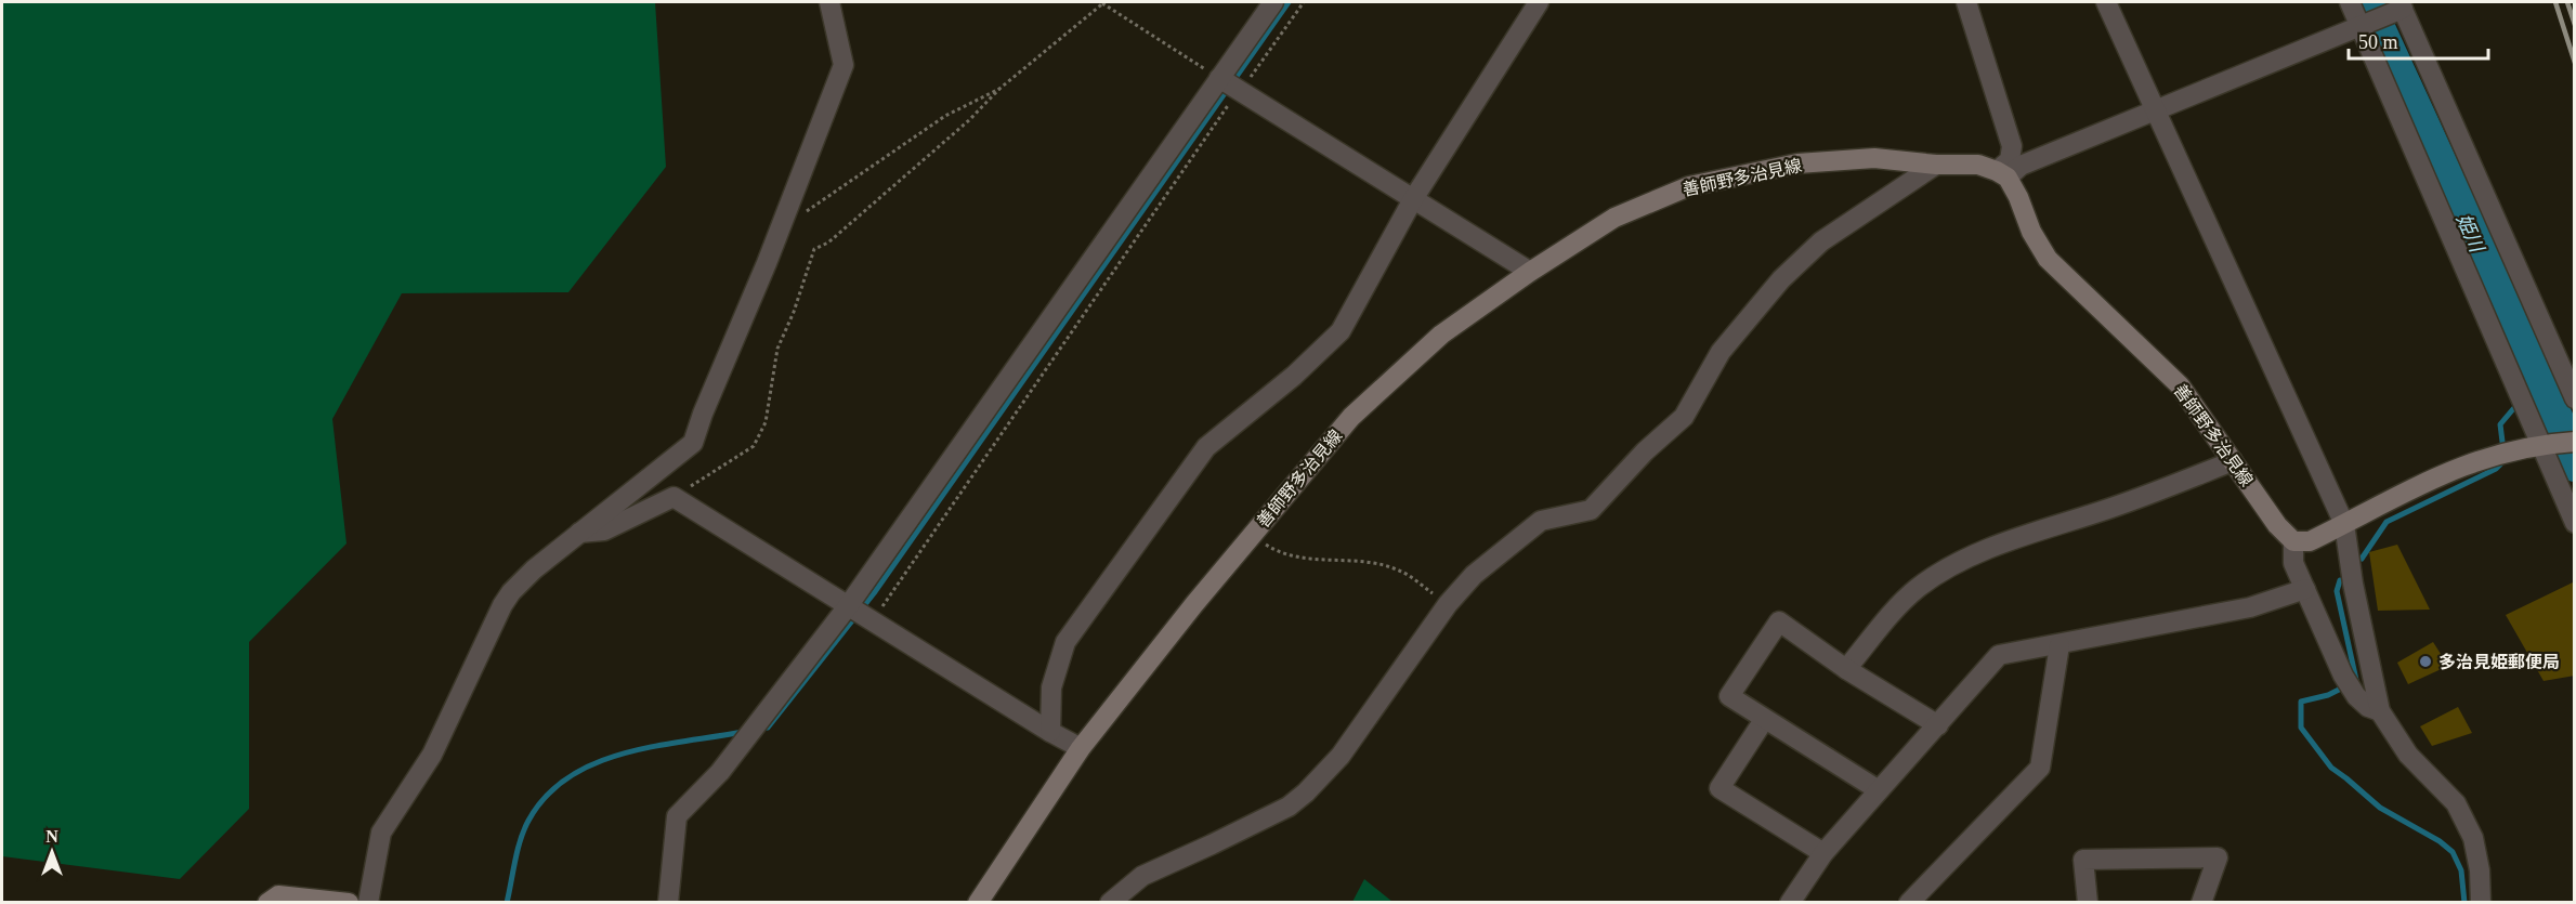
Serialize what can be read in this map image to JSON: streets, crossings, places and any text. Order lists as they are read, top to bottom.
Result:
{
  "streets": {
    "main road": ["善師野多治見線"]
  },
  "water": ["姫川"],
  "places": ["多治見姫郵便局"],
  "scale_bar": "50 m",
  "north": "top"
}
